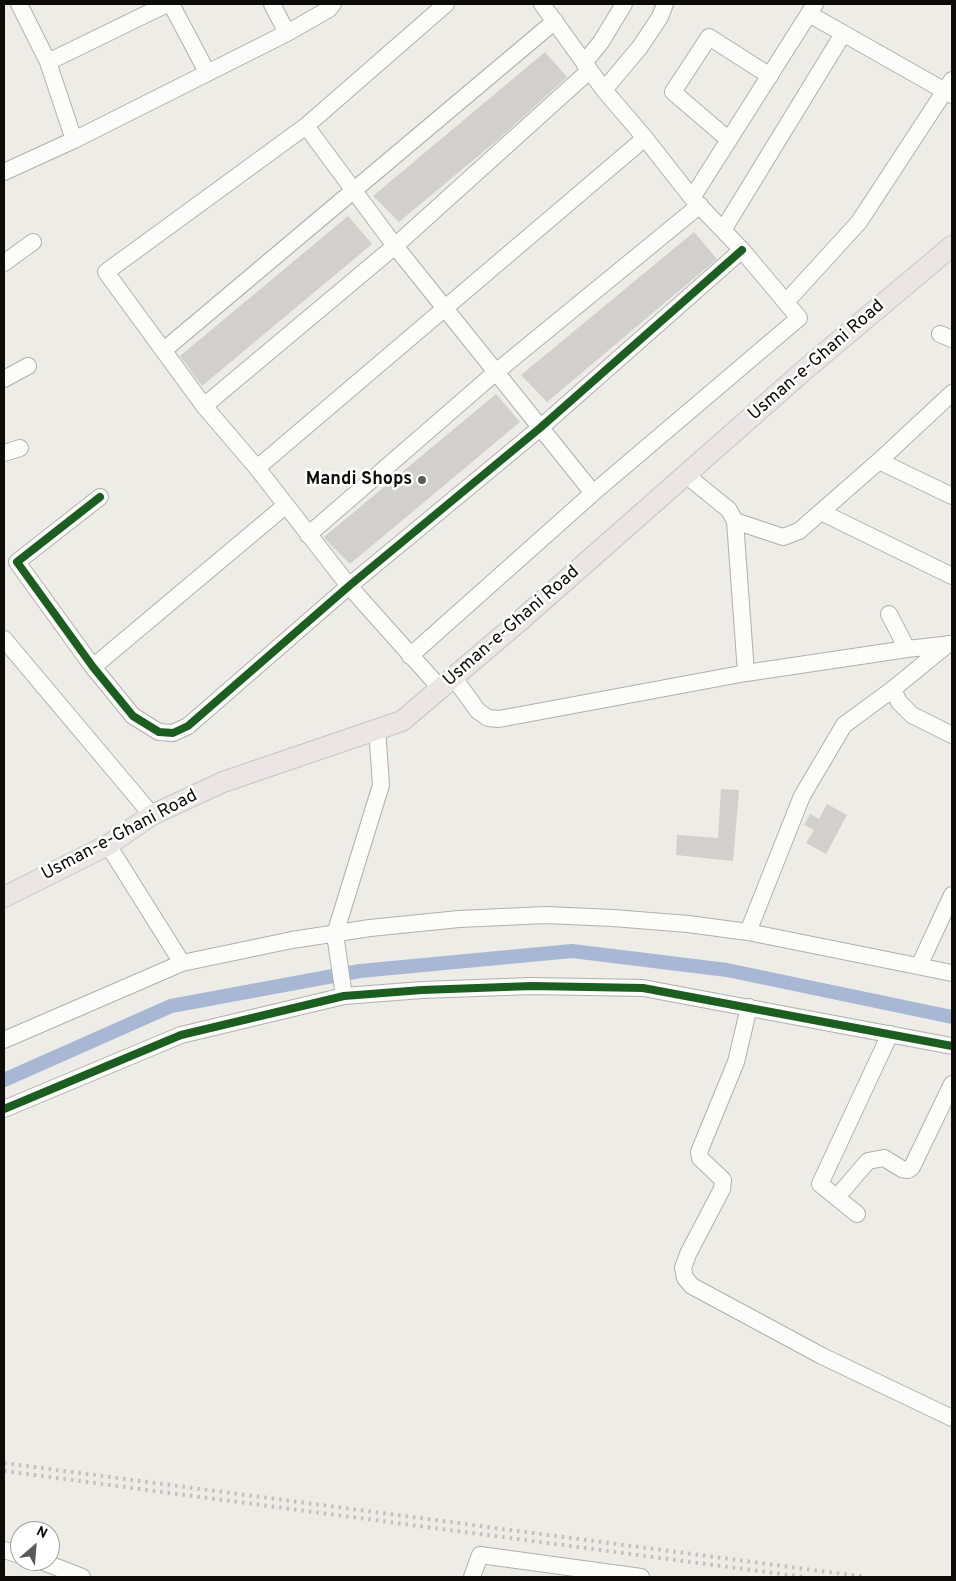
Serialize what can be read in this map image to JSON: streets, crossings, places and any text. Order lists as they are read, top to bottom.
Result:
{
  "streets": {
    "main road": ["Usman-e-Ghani Road"]
  },
  "places": ["Mandi Shops"],
  "north": "top right"
}
